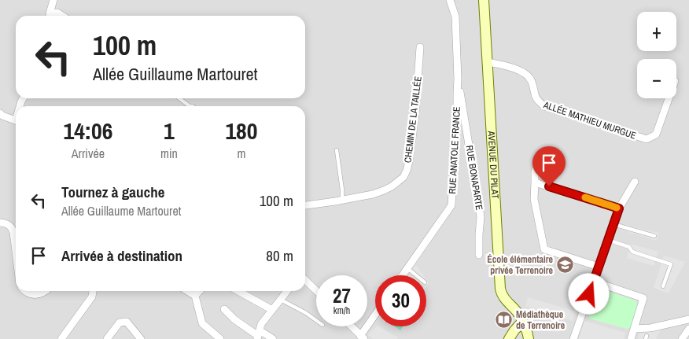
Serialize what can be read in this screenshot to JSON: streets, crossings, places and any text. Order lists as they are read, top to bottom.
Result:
{
  "streets": {
    "main road": ["AVENUE DU PILAT"],
    "street": [
      "CHEMIN DE LA TAILLÉE",
      "ALLÉE MATHIEU MURGUE",
      "RUE ANATOLE FRANCE",
      "RUE BONAPARTE"
    ]
  },
  "crossings": [
    ["ALLÉE MATHIEU MURGUE", "AVENUE DU PILAT"],
    ["RUE ANATOLE FRANCE", "RUE BONAPARTE"]
  ],
  "places": {
    "school or university": ["École élémentaire privée Terrenoire"],
    "library": ["Médiathèque de Terrenoire"]
  },
  "page": {
    "map_buttons": ["+", "−"],
    "turn": ["100 m", "Allée Guillaume Martouret"],
    "eta": [
      "14:06",
      "Arrivée",
      "1",
      "min",
      "180",
      "m"
    ],
    "list": [
      {
        "name": "Tournez à gauche",
        "note": "Allée Guillaume Martouret",
        "value": "100 m"
      },
      {
        "name": "Arrivée à destination",
        "value": "80 m"
      }
    ],
    "speed": "27 km/h",
    "limit": "30"
  }
}
